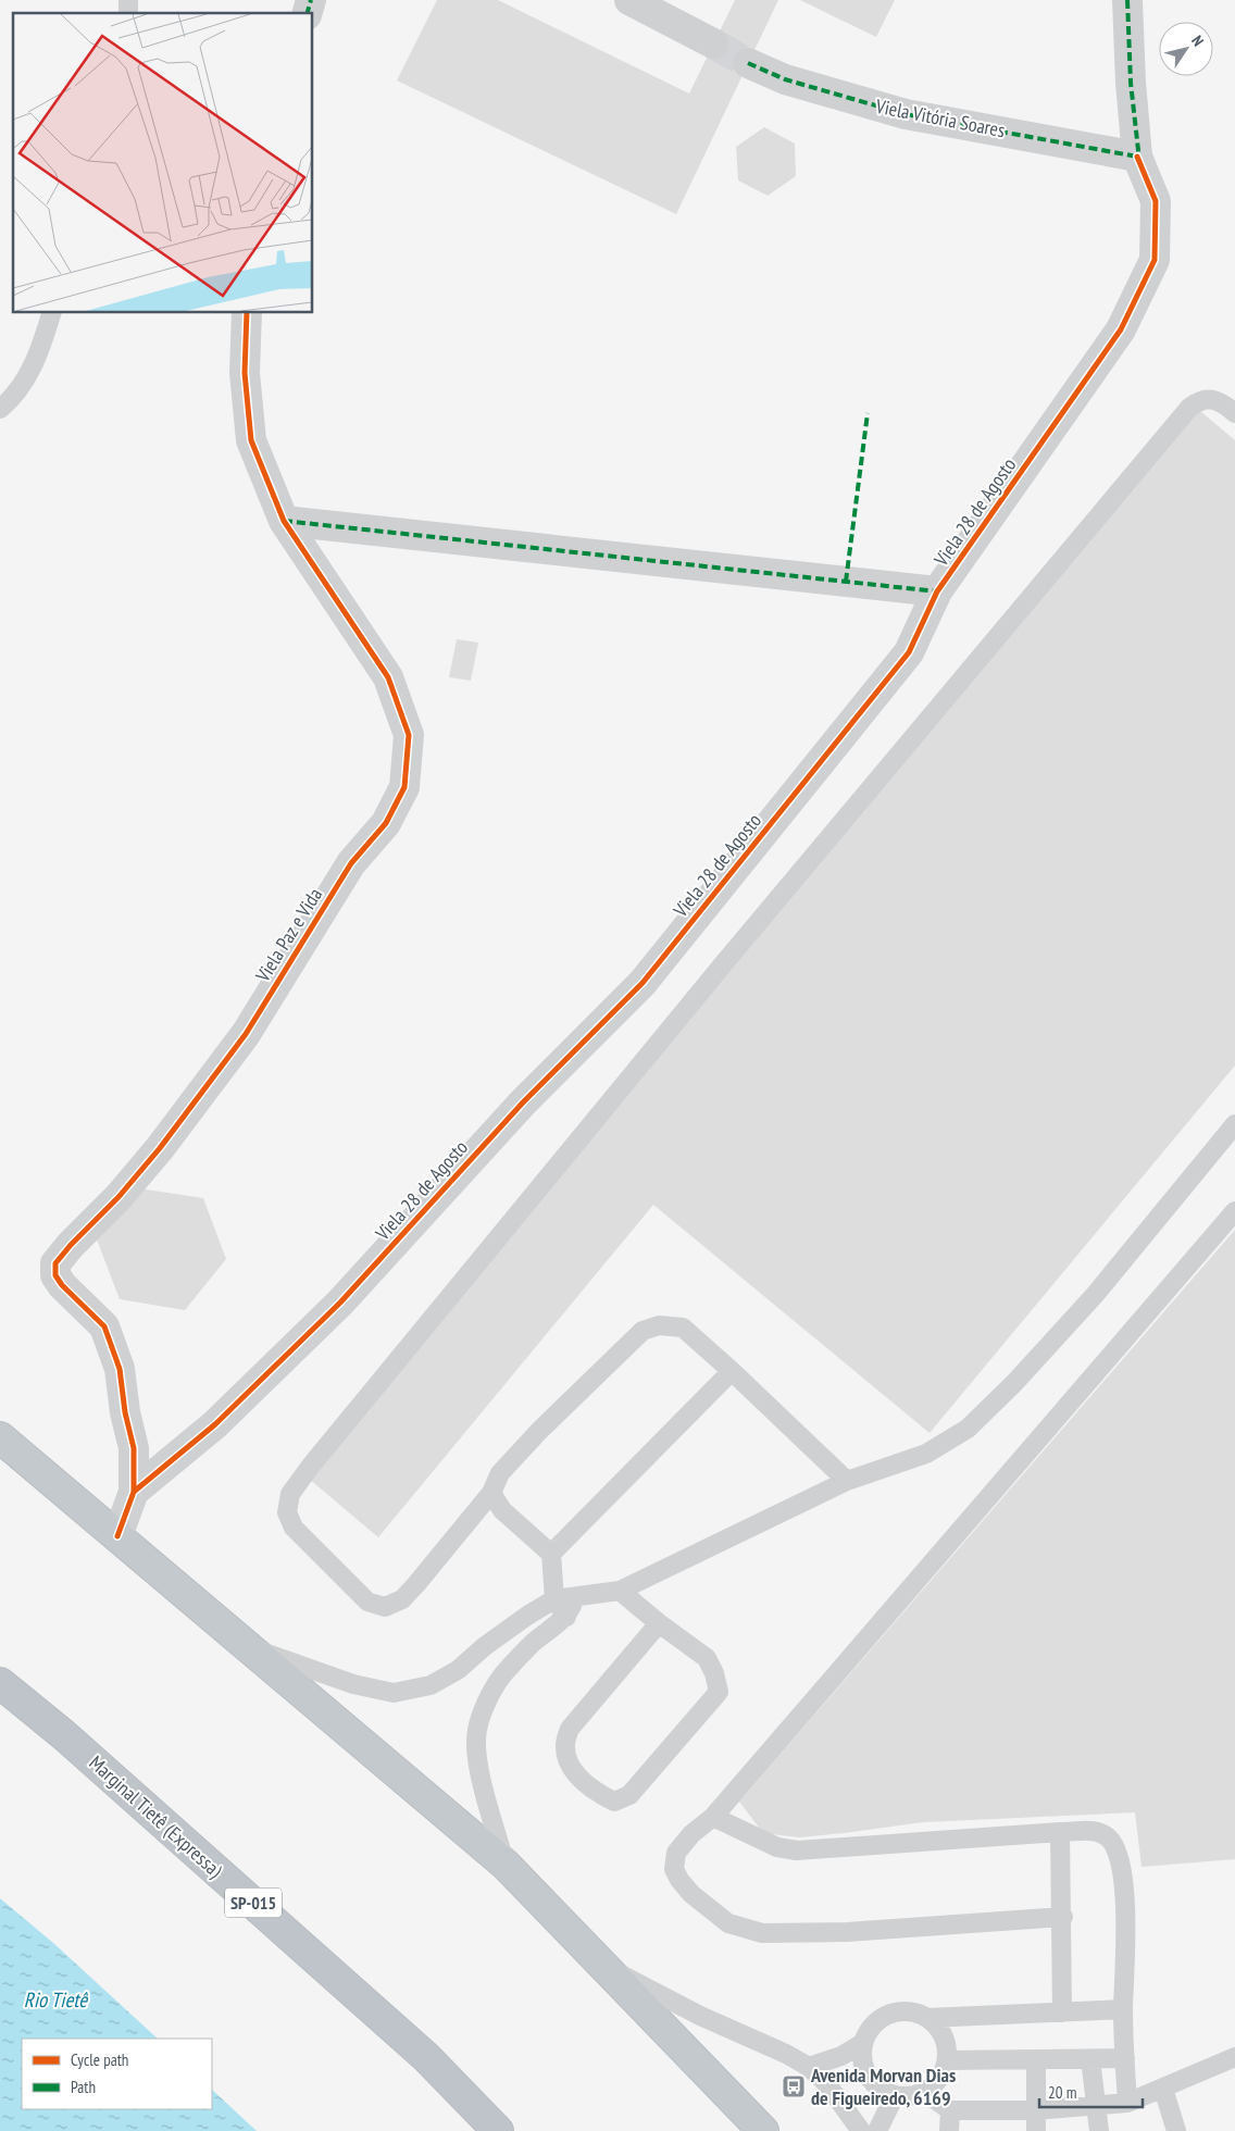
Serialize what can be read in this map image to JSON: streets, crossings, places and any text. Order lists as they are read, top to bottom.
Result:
{
  "streets": {
    "highway": ["Marginal Tietê (Expressa)", "SP-015"],
    "street": ["Viela Vitória Soares", "Viela 28 de Agosto", "Viela Paz e Vida"]
  },
  "crossings": [
    ["Viela Vitória Soares", "Viela 28 de Agosto"],
    ["Viela 28 de Agosto", "Viela Paz e Vida"]
  ],
  "water": ["Rio Tietê"],
  "places": {
    "bus stop": ["Avenida Morvan Dias de Figueiredo, 6169"]
  },
  "legend": ["Cycle path", "Path"],
  "scale_bar": "20 m",
  "north": "top right"
}
